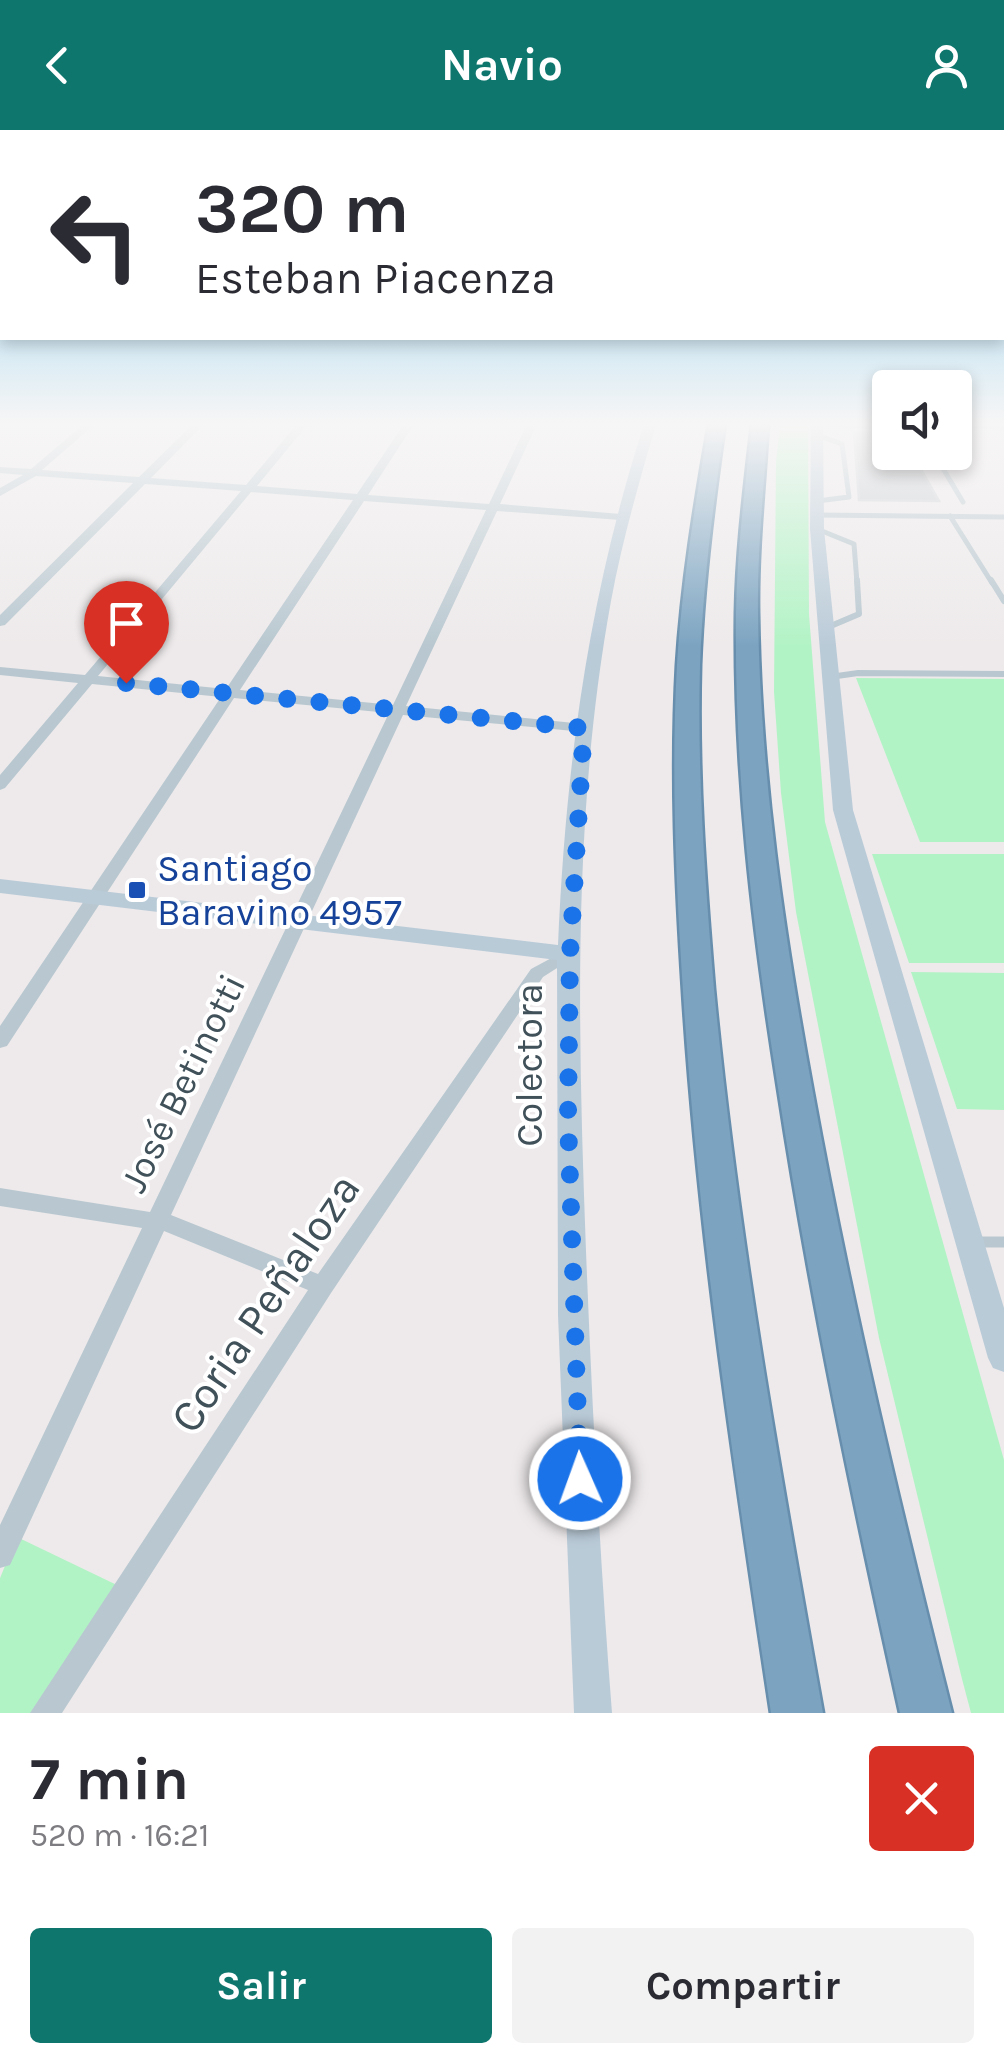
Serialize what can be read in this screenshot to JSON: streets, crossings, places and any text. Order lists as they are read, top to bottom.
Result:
{
  "streets": {
    "main road": ["Colectora"],
    "street": ["José Betinotti", "Coria Peñaloza"]
  },
  "crossings": [
    ["Colectora", "Coria Peñaloza"]
  ],
  "places": {
    "transit": ["Santiago Baravino 4957"]
  },
  "page": {
    "header": "Navio",
    "turn": ["320 m", "Esteban Piacenza"],
    "heading": ["7 min", "520 m · 16:21"],
    "buttons": ["Salir", "Compartir"]
  }
}
